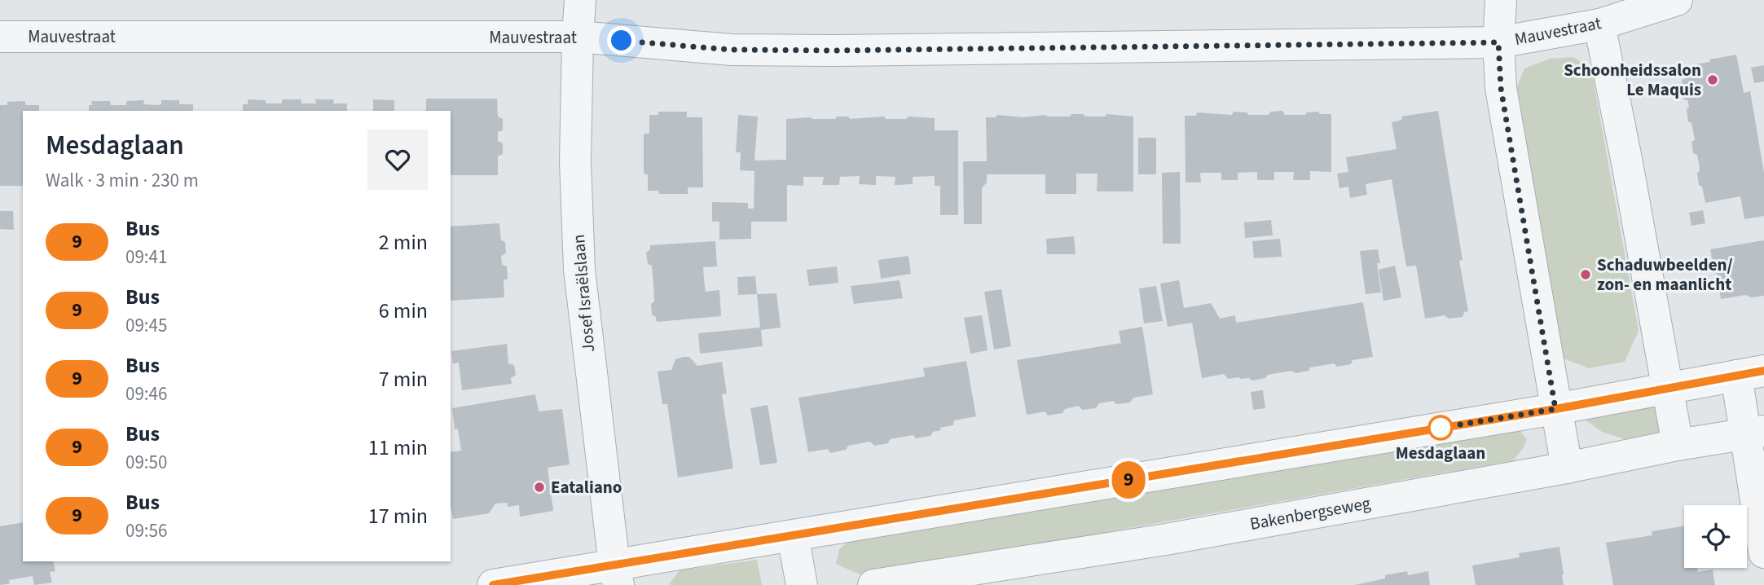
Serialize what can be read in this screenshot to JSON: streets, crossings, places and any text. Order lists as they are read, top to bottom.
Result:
{
  "streets": {
    "street": ["Mauvestraat", "Josef Israëlslaan", "Bakenbergseweg"]
  },
  "crossings": [
    ["Mauvestraat", "Josef Israëlslaan"]
  ],
  "places": [
    "Schoonheidssalon Le Maquis",
    "Schaduwbeelden/ zon- en maanlicht",
    "Mesdaglaan",
    "Eataliano"
  ],
  "lines": ["bus line 9"],
  "page": {
    "on_map": "9",
    "heading": ["Mesdaglaan", "Walk · 3 min · 230 m"],
    "list": [
      {
        "mark": "9",
        "name": "Bus",
        "note": "09:41",
        "value": "2 min"
      },
      {
        "mark": "9",
        "name": "Bus",
        "note": "09:45",
        "value": "6 min"
      },
      {
        "mark": "9",
        "name": "Bus",
        "note": "09:46",
        "value": "7 min"
      },
      {
        "mark": "9",
        "name": "Bus",
        "note": "09:50",
        "value": "11 min"
      },
      {
        "mark": "9",
        "name": "Bus",
        "note": "09:56",
        "value": "17 min"
      }
    ]
  }
}
